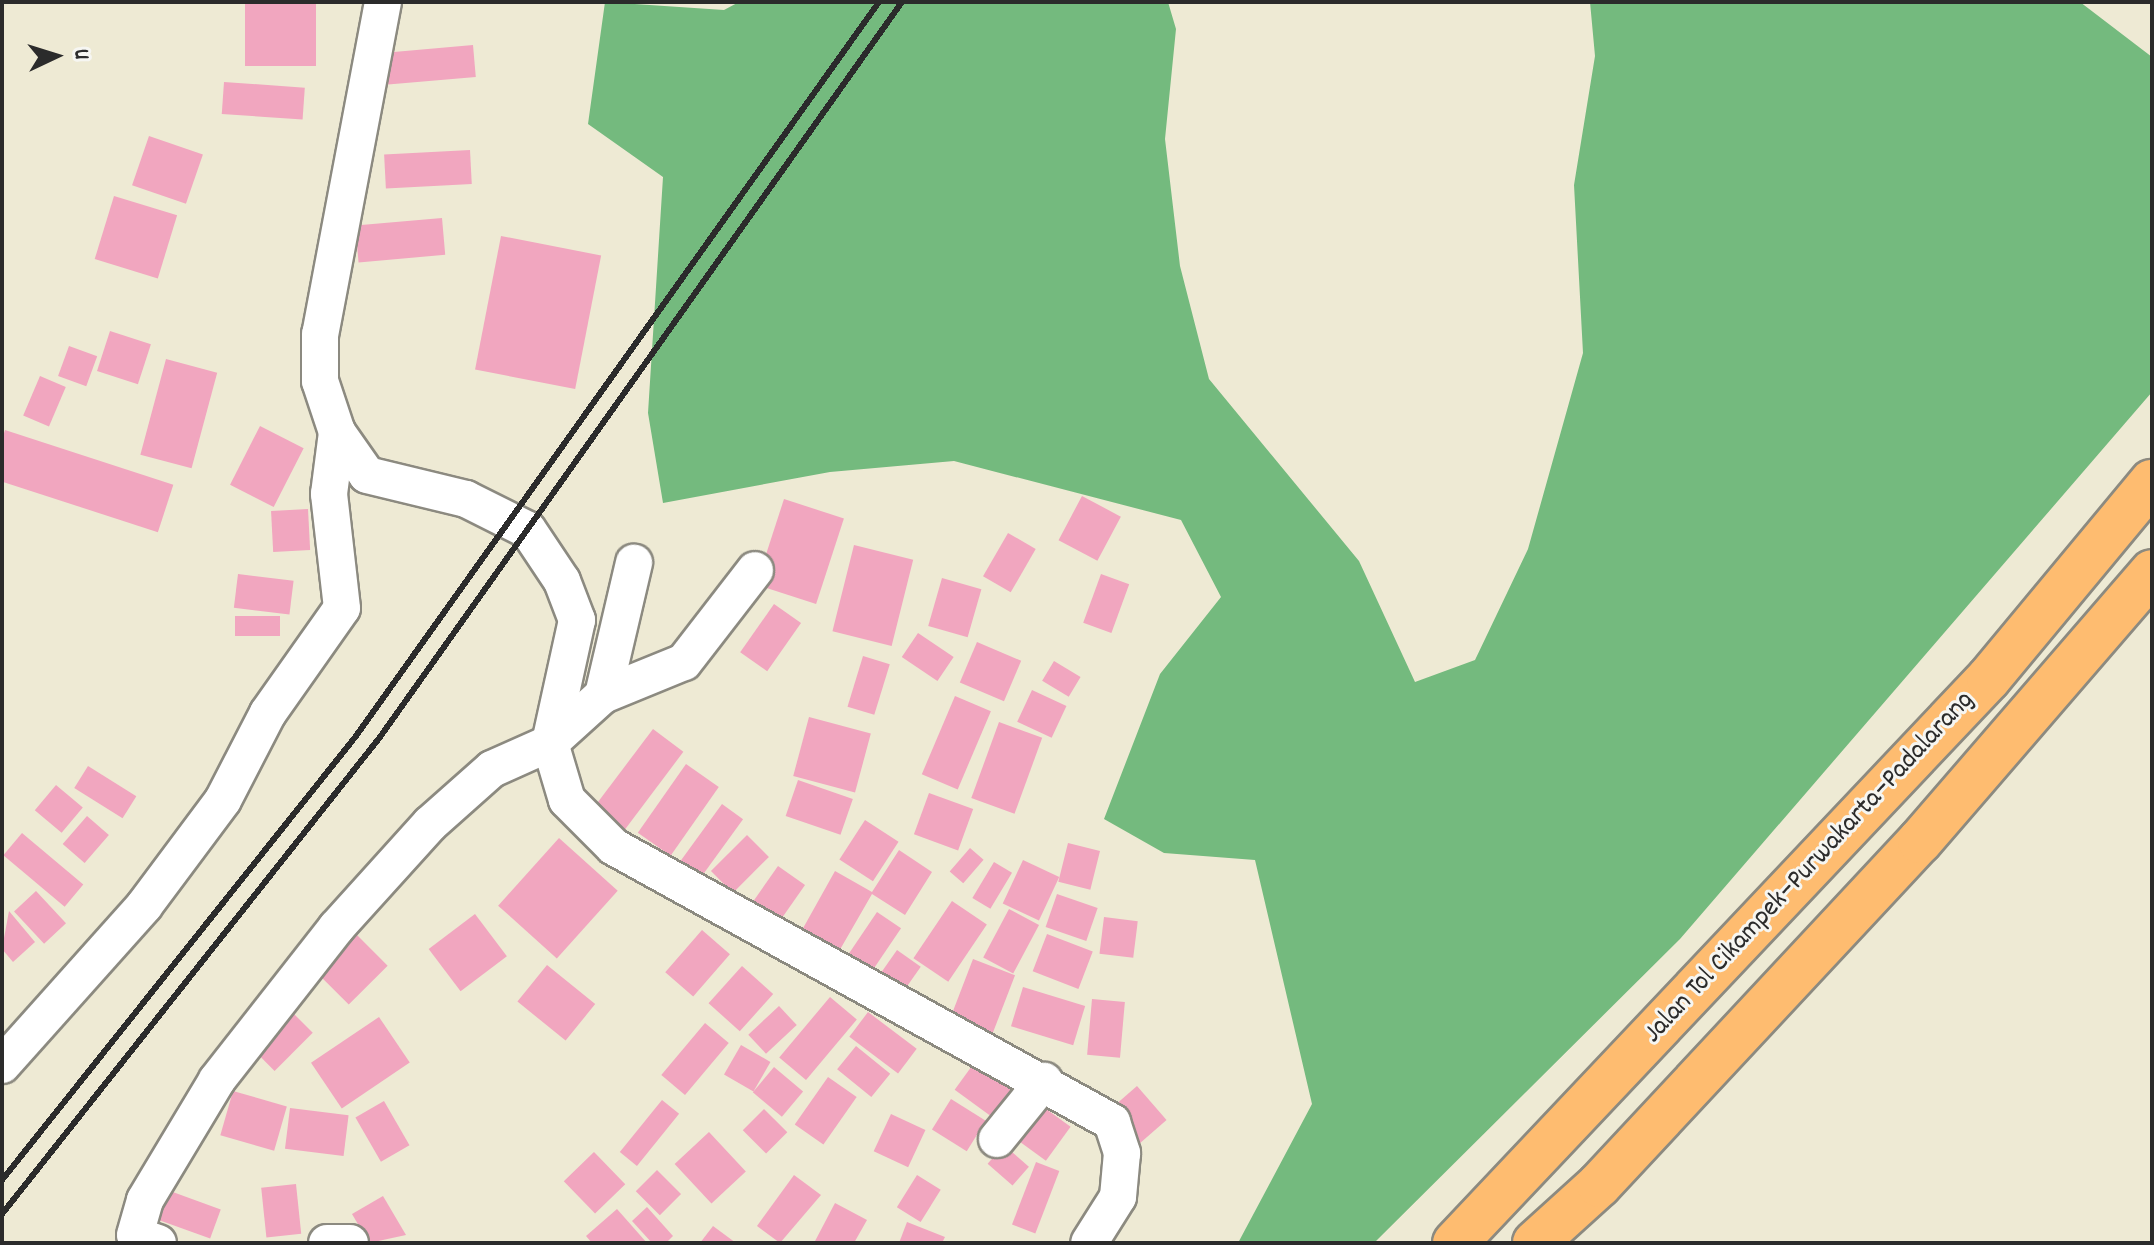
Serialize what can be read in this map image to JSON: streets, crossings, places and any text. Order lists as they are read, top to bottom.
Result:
{
  "streets": {
    "highway": ["Jalan Tol Cikampek–Purwakarta–Padalarang"]
  },
  "north": "right"
}
